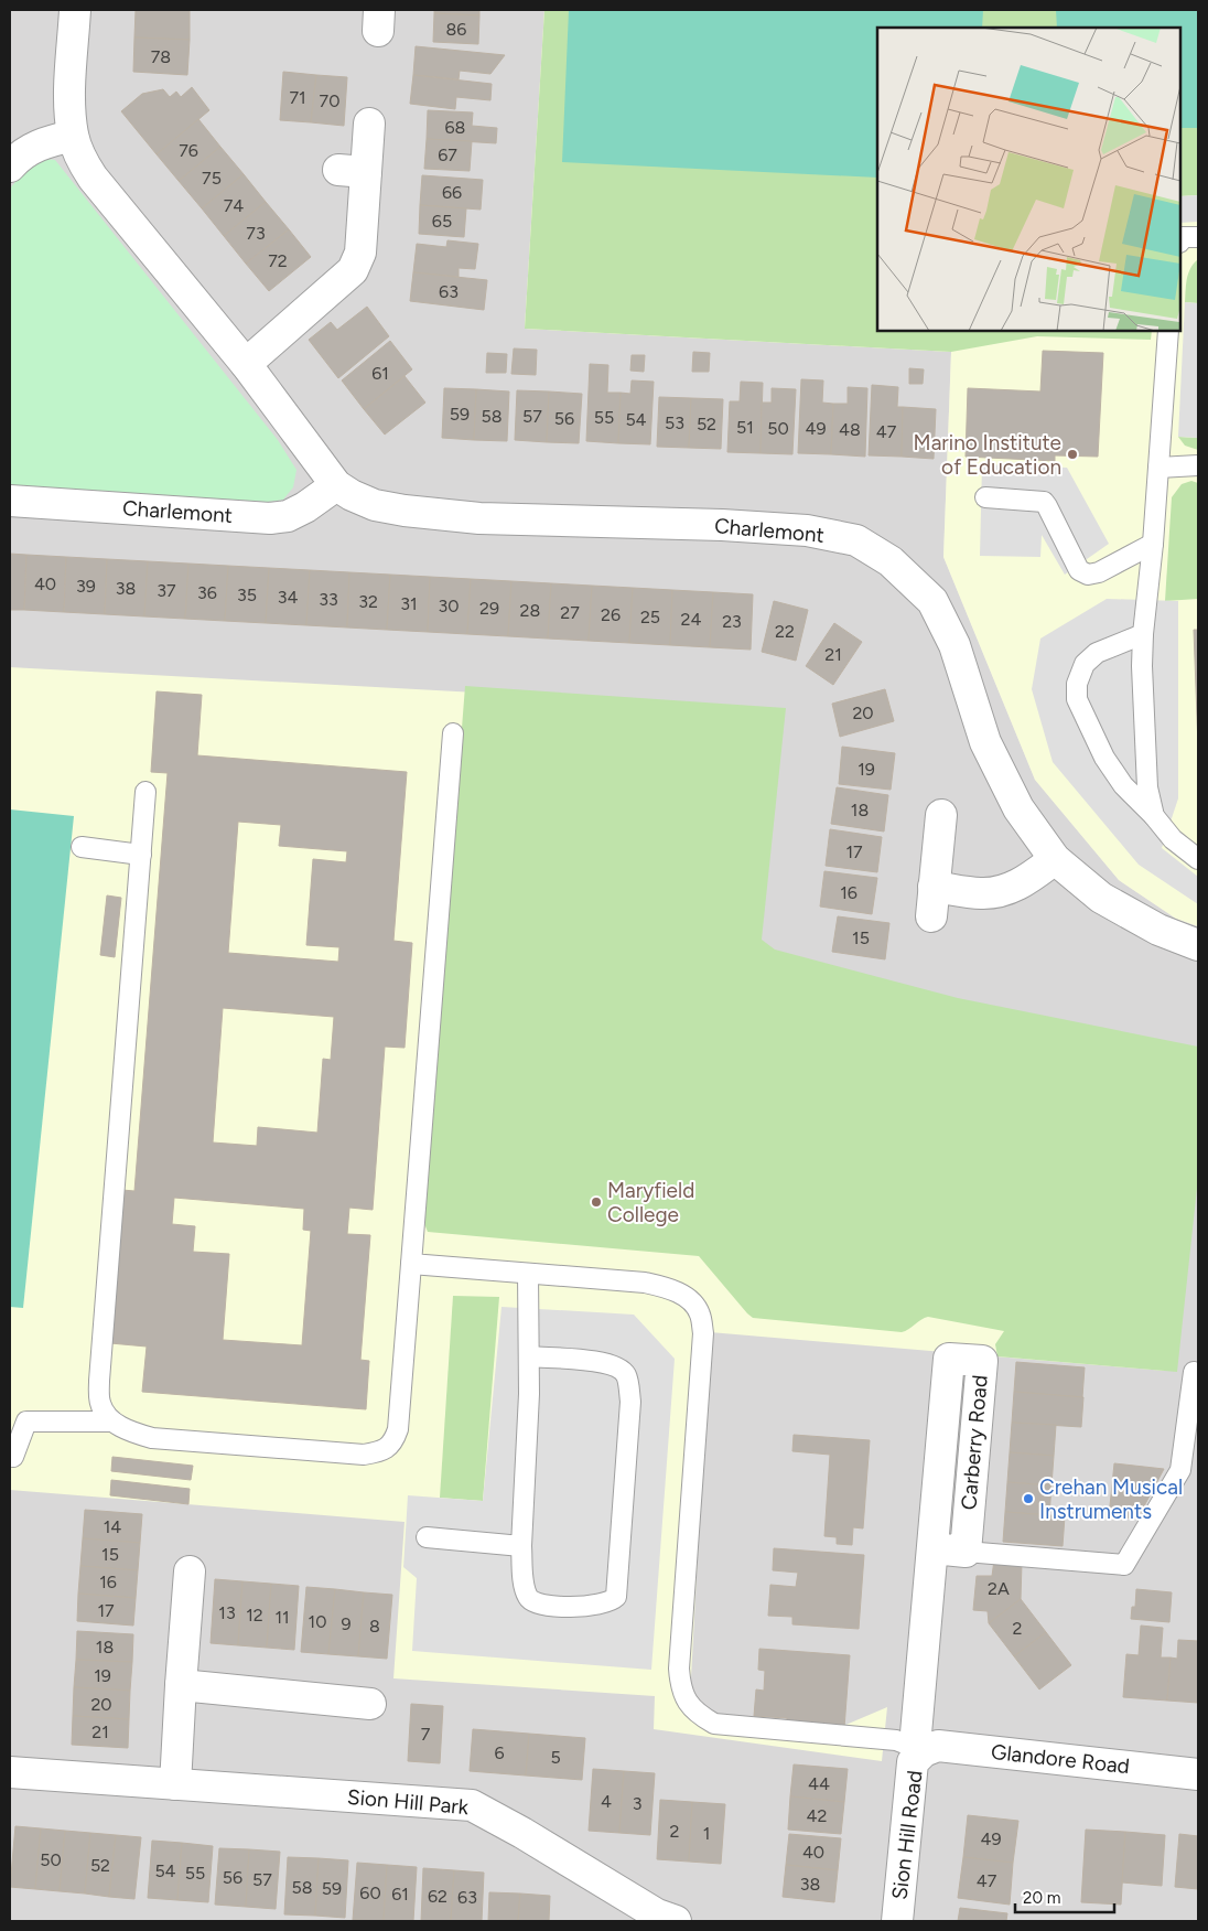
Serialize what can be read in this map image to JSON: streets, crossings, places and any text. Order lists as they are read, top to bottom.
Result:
{
  "streets": {
    "street": [
      "Charlemont",
      "Carberry Road",
      "Glandore Road",
      "Sion Hill Park",
      "Sion Hill Road"
    ]
  },
  "crossings": [
    ["Carberry Road", "Glandore Road"],
    ["Carberry Road", "Sion Hill Road"],
    ["Glandore Road", "Sion Hill Road"]
  ],
  "places": ["Marino Institute of Education", "Maryfield College", "Crehan Musical Instruments"],
  "house_numbers": [
    "86",
    "78",
    "71",
    "70",
    "68",
    "76",
    "67",
    "75",
    "66",
    "74",
    "65",
    "73",
    "72",
    "63",
    "61",
    "59",
    "58",
    "57",
    "55",
    "56",
    "54",
    "53",
    "52",
    "51",
    "50",
    "49",
    "48",
    "47",
    "40",
    "39",
    "38",
    "37",
    "36",
    "35",
    "34",
    "33",
    "32",
    "31",
    "30",
    "29",
    "28",
    "27",
    "26",
    "25",
    "24",
    "23",
    "22",
    "21",
    "20",
    "19",
    "18",
    "17",
    "16",
    "15",
    "14",
    "15",
    "16",
    "2A",
    "17",
    "13",
    "12",
    "11",
    "10",
    "9",
    "8",
    "2",
    "18",
    "19",
    "20",
    "21",
    "7",
    "6",
    "5",
    "44",
    "4",
    "3",
    "42",
    "2",
    "1",
    "49",
    "40",
    "50",
    "52",
    "54",
    "55",
    "56",
    "57",
    "47",
    "38",
    "58",
    "59",
    "60",
    "61",
    "62",
    "63"
  ],
  "scale_bar": "20 m"
}
